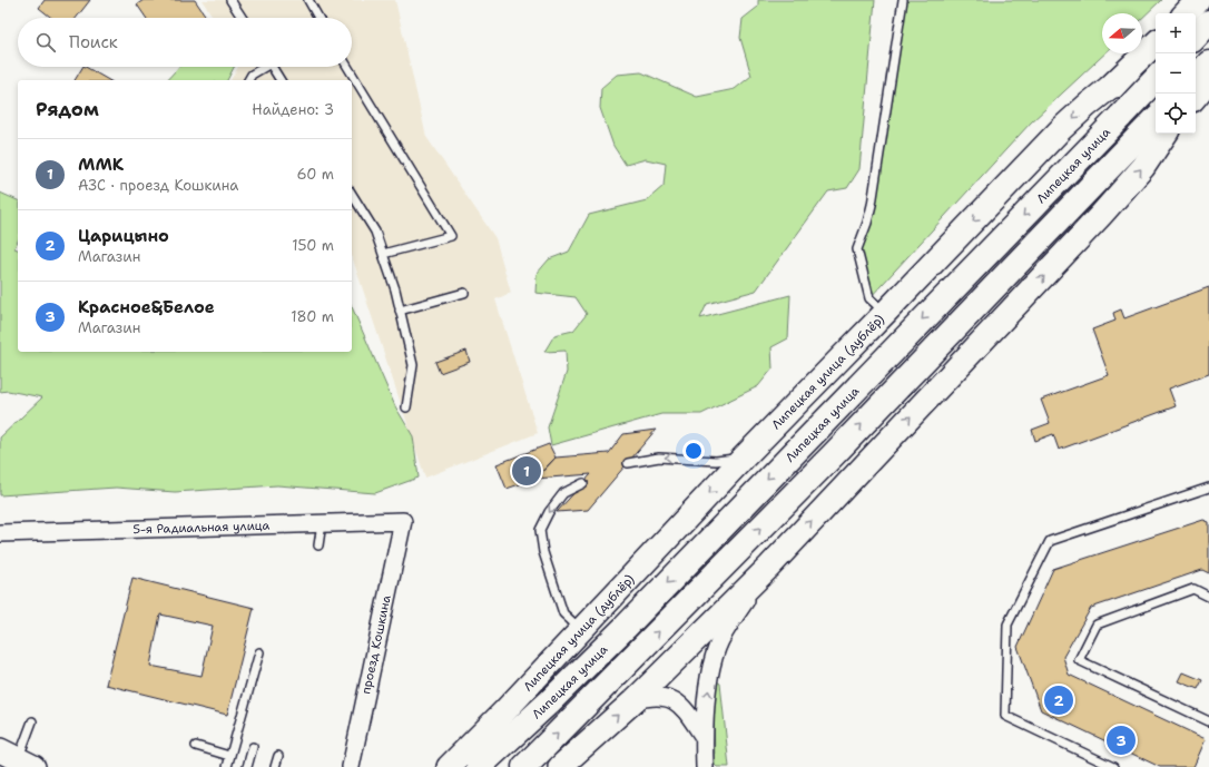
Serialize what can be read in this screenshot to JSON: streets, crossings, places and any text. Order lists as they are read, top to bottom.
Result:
{
  "streets": {
    "main road": ["Липецкая улица", "Липецкая улица (дублёр)"],
    "street": ["5-я Радиальная улица", "проезд Кошкина"]
  },
  "crossings": [
    ["5-я Радиальная улица", "проезд Кошкина"]
  ],
  "north": "left",
  "page": {
    "map_buttons": ["+", "−"],
    "search": "Поиск",
    "heading": ["Рядом", "Найдено: 3"],
    "list": [
      {
        "mark": "1",
        "name": "ММК",
        "note": "АЗС · проезд Кошкина",
        "value": "60 m"
      },
      {
        "mark": "2",
        "name": "Царицыно",
        "note": "Магазин",
        "value": "150 m"
      },
      {
        "mark": "3",
        "name": "Красное&Белое",
        "note": "Магазин",
        "value": "180 m"
      }
    ],
    "pins": ["1", "2", "3"]
  }
}
